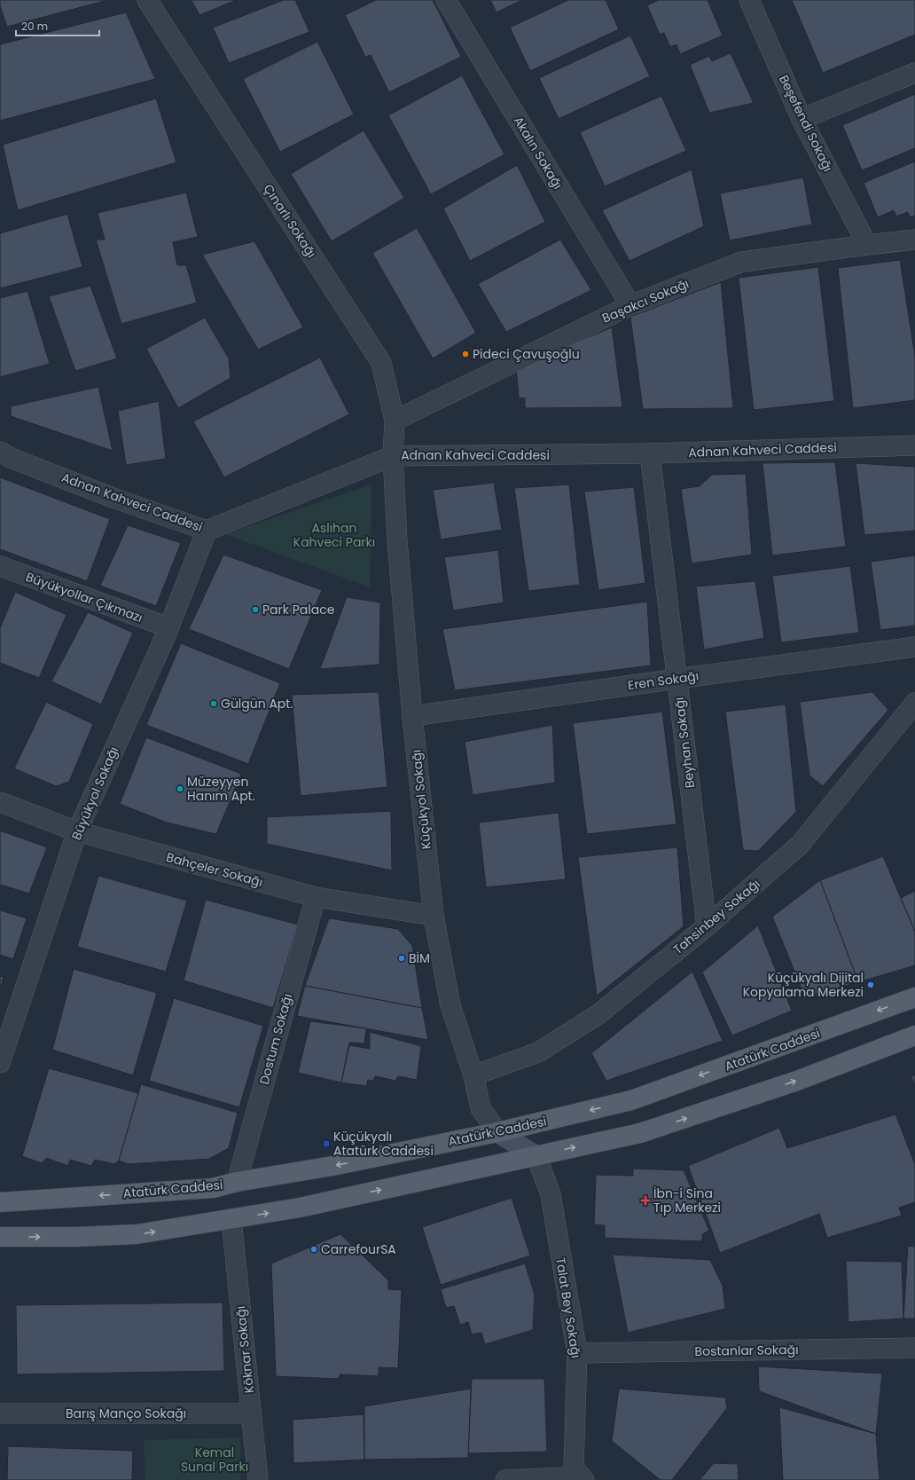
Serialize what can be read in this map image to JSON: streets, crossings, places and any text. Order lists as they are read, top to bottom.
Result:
{
  "streets": {
    "main road": ["Atatürk Caddesi"],
    "street": [
      "Beşefendi Sokağı",
      "Akalın Sokağı",
      "Çınarlı Sokağı",
      "Başakcı Sokağı",
      "Adnan Kahveci Caddesi",
      "Büyükyollar Çıkmazı",
      "Eren Sokağı",
      "Beyhan Sokağı",
      "Büyükyol Sokağı",
      "Küçükyol Sokağı",
      "Bahçeler Sokağı",
      "Tahsinbey Sokağı",
      "Dostum Sokağı",
      "Talat Bey Sokağı",
      "Köknar Sokağı",
      "Bostanlar Sokağı",
      "Barış Manço Sokağı"
    ]
  },
  "crossings": [
    ["Beşefendi Sokağı", "Başakcı Sokağı"],
    ["Akalın Sokağı", "Başakcı Sokağı"],
    ["Çınarlı Sokağı", "Başakcı Sokağı"],
    ["Çınarlı Sokağı", "Adnan Kahveci Caddesi"],
    ["Çınarlı Sokağı", "Küçükyol Sokağı"],
    ["Adnan Kahveci Caddesi", "Beyhan Sokağı"],
    ["Adnan Kahveci Caddesi", "Büyükyol Sokağı"],
    ["Adnan Kahveci Caddesi", "Küçükyol Sokağı"],
    ["Büyükyollar Çıkmazı", "Büyükyol Sokağı"],
    ["Eren Sokağı", "Beyhan Sokağı"],
    ["Eren Sokağı", "Küçükyol Sokağı"],
    ["Beyhan Sokağı", "Tahsinbey Sokağı"],
    ["Büyükyol Sokağı", "Bahçeler Sokağı"],
    ["Küçükyol Sokağı", "Bahçeler Sokağı"],
    ["Küçükyol Sokağı", "Tahsinbey Sokağı"],
    ["Küçükyol Sokağı", "Atatürk Caddesi"],
    ["Bahçeler Sokağı", "Dostum Sokağı"],
    ["Dostum Sokağı", "Atatürk Caddesi"],
    ["Talat Bey Sokağı", "Bostanlar Sokağı"],
    ["Köknar Sokağı", "Barış Manço Sokağı"]
  ],
  "parks": ["Aslıhan Kahveci Parkı", "Kemal Sunal Parkı"],
  "places": {
    "other": [
      "Pideci Çavuşoğlu",
      "Park Palace",
      "Gülgün Apt.",
      "Müzeyyen Hanım Apt.",
      "BİM",
      "Küçükyalı Dijital Kopyalama Merkezi",
      "CarrefourSA"
    ],
    "transit": ["Küçükyalı Atatürk Caddesi"],
    "health": ["İbn-i Sina Tıp Merkezi"]
  },
  "scale_bar": "20 m"
}
